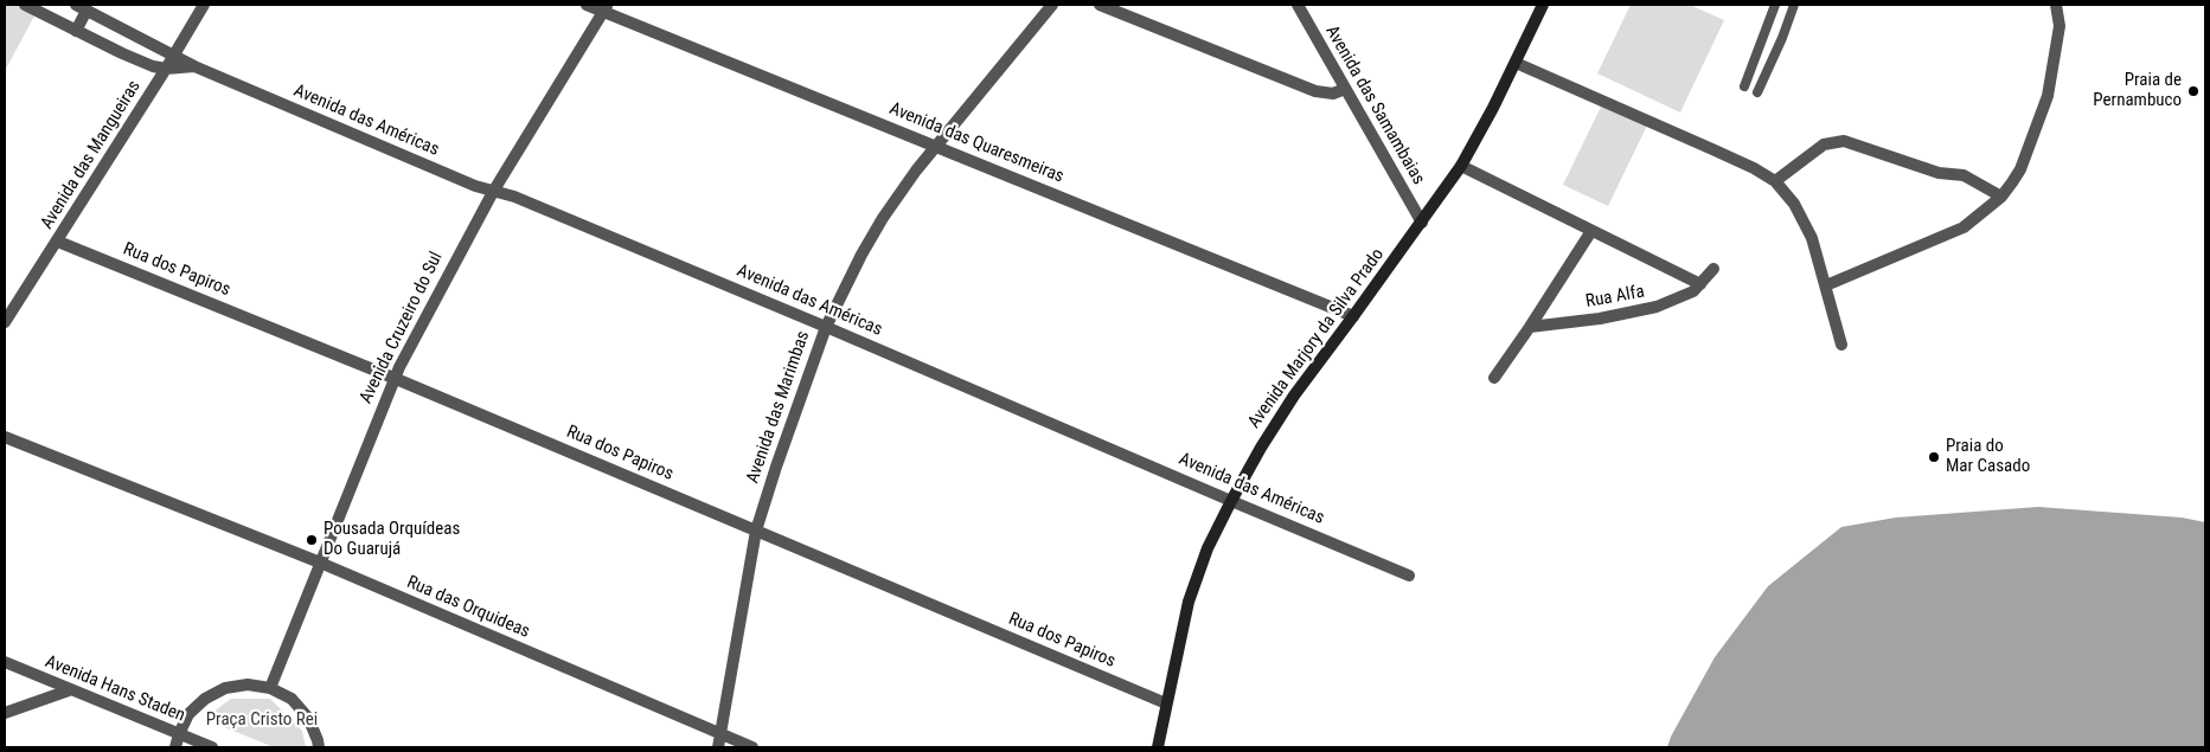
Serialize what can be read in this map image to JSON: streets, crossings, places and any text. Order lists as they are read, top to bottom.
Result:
{
  "streets": {
    "main road": ["Avenida Marjory da Silva Prado"],
    "street": [
      "Avenida das Samambaias",
      "Avenida das Américas",
      "Avenida das Quaresmeiras",
      "Avenida das Mangueiras",
      "Rua dos Papiros",
      "Rua Alfa",
      "Avenida Cruzeiro do Sul",
      "Avenida das Marimbas",
      "Rua das Orquideas",
      "Avenida Hans Staden"
    ]
  },
  "crossings": [
    ["Avenida das Samambaias", "Avenida Marjory da Silva Prado"],
    ["Avenida das Américas", "Avenida das Mangueiras"],
    ["Avenida das Américas", "Avenida Cruzeiro do Sul"],
    ["Avenida das Américas", "Avenida Marjory da Silva Prado"],
    ["Avenida das Américas", "Avenida das Marimbas"],
    ["Avenida das Quaresmeiras", "Avenida Cruzeiro do Sul"],
    ["Avenida das Quaresmeiras", "Avenida Marjory da Silva Prado"],
    ["Avenida das Quaresmeiras", "Avenida das Marimbas"],
    ["Avenida das Mangueiras", "Rua dos Papiros"],
    ["Rua dos Papiros", "Avenida Cruzeiro do Sul"],
    ["Rua dos Papiros", "Avenida Marjory da Silva Prado"],
    ["Rua dos Papiros", "Avenida das Marimbas"],
    ["Rua Alfa", "Avenida Marjory da Silva Prado"],
    ["Avenida Cruzeiro do Sul", "Rua das Orquideas"],
    ["Avenida das Marimbas", "Rua das Orquideas"]
  ],
  "parks": ["Praça Cristo Rei"],
  "places": ["Praia de Pernambuco", "Praia do Mar Casado", "Pousada Orquídeas Do Guarujá"]
}
